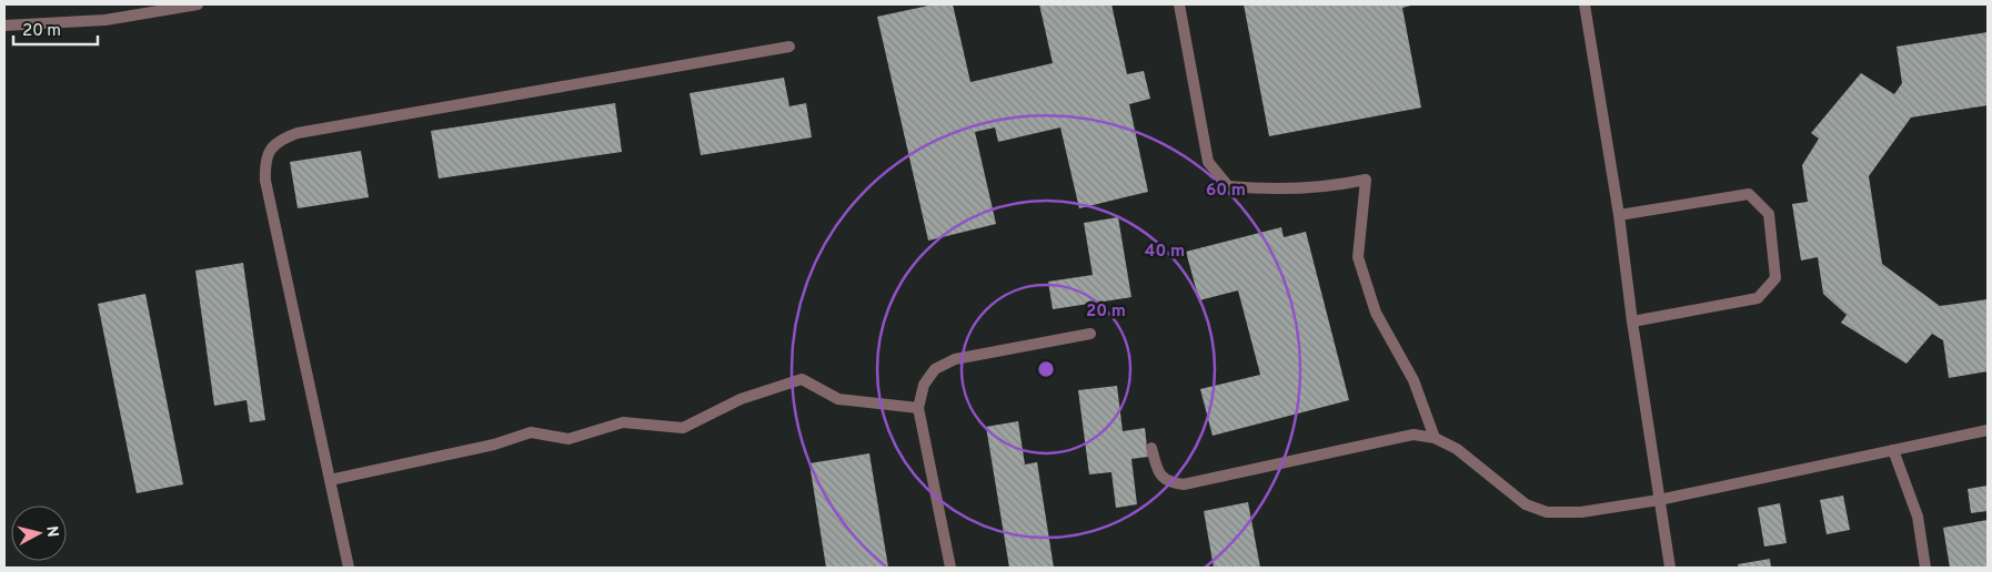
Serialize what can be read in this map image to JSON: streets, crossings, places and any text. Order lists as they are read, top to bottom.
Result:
{
  "scale_bar": "20 m",
  "north": "right",
  "rings": ["60 m", "40 m", "20 m"]
}
